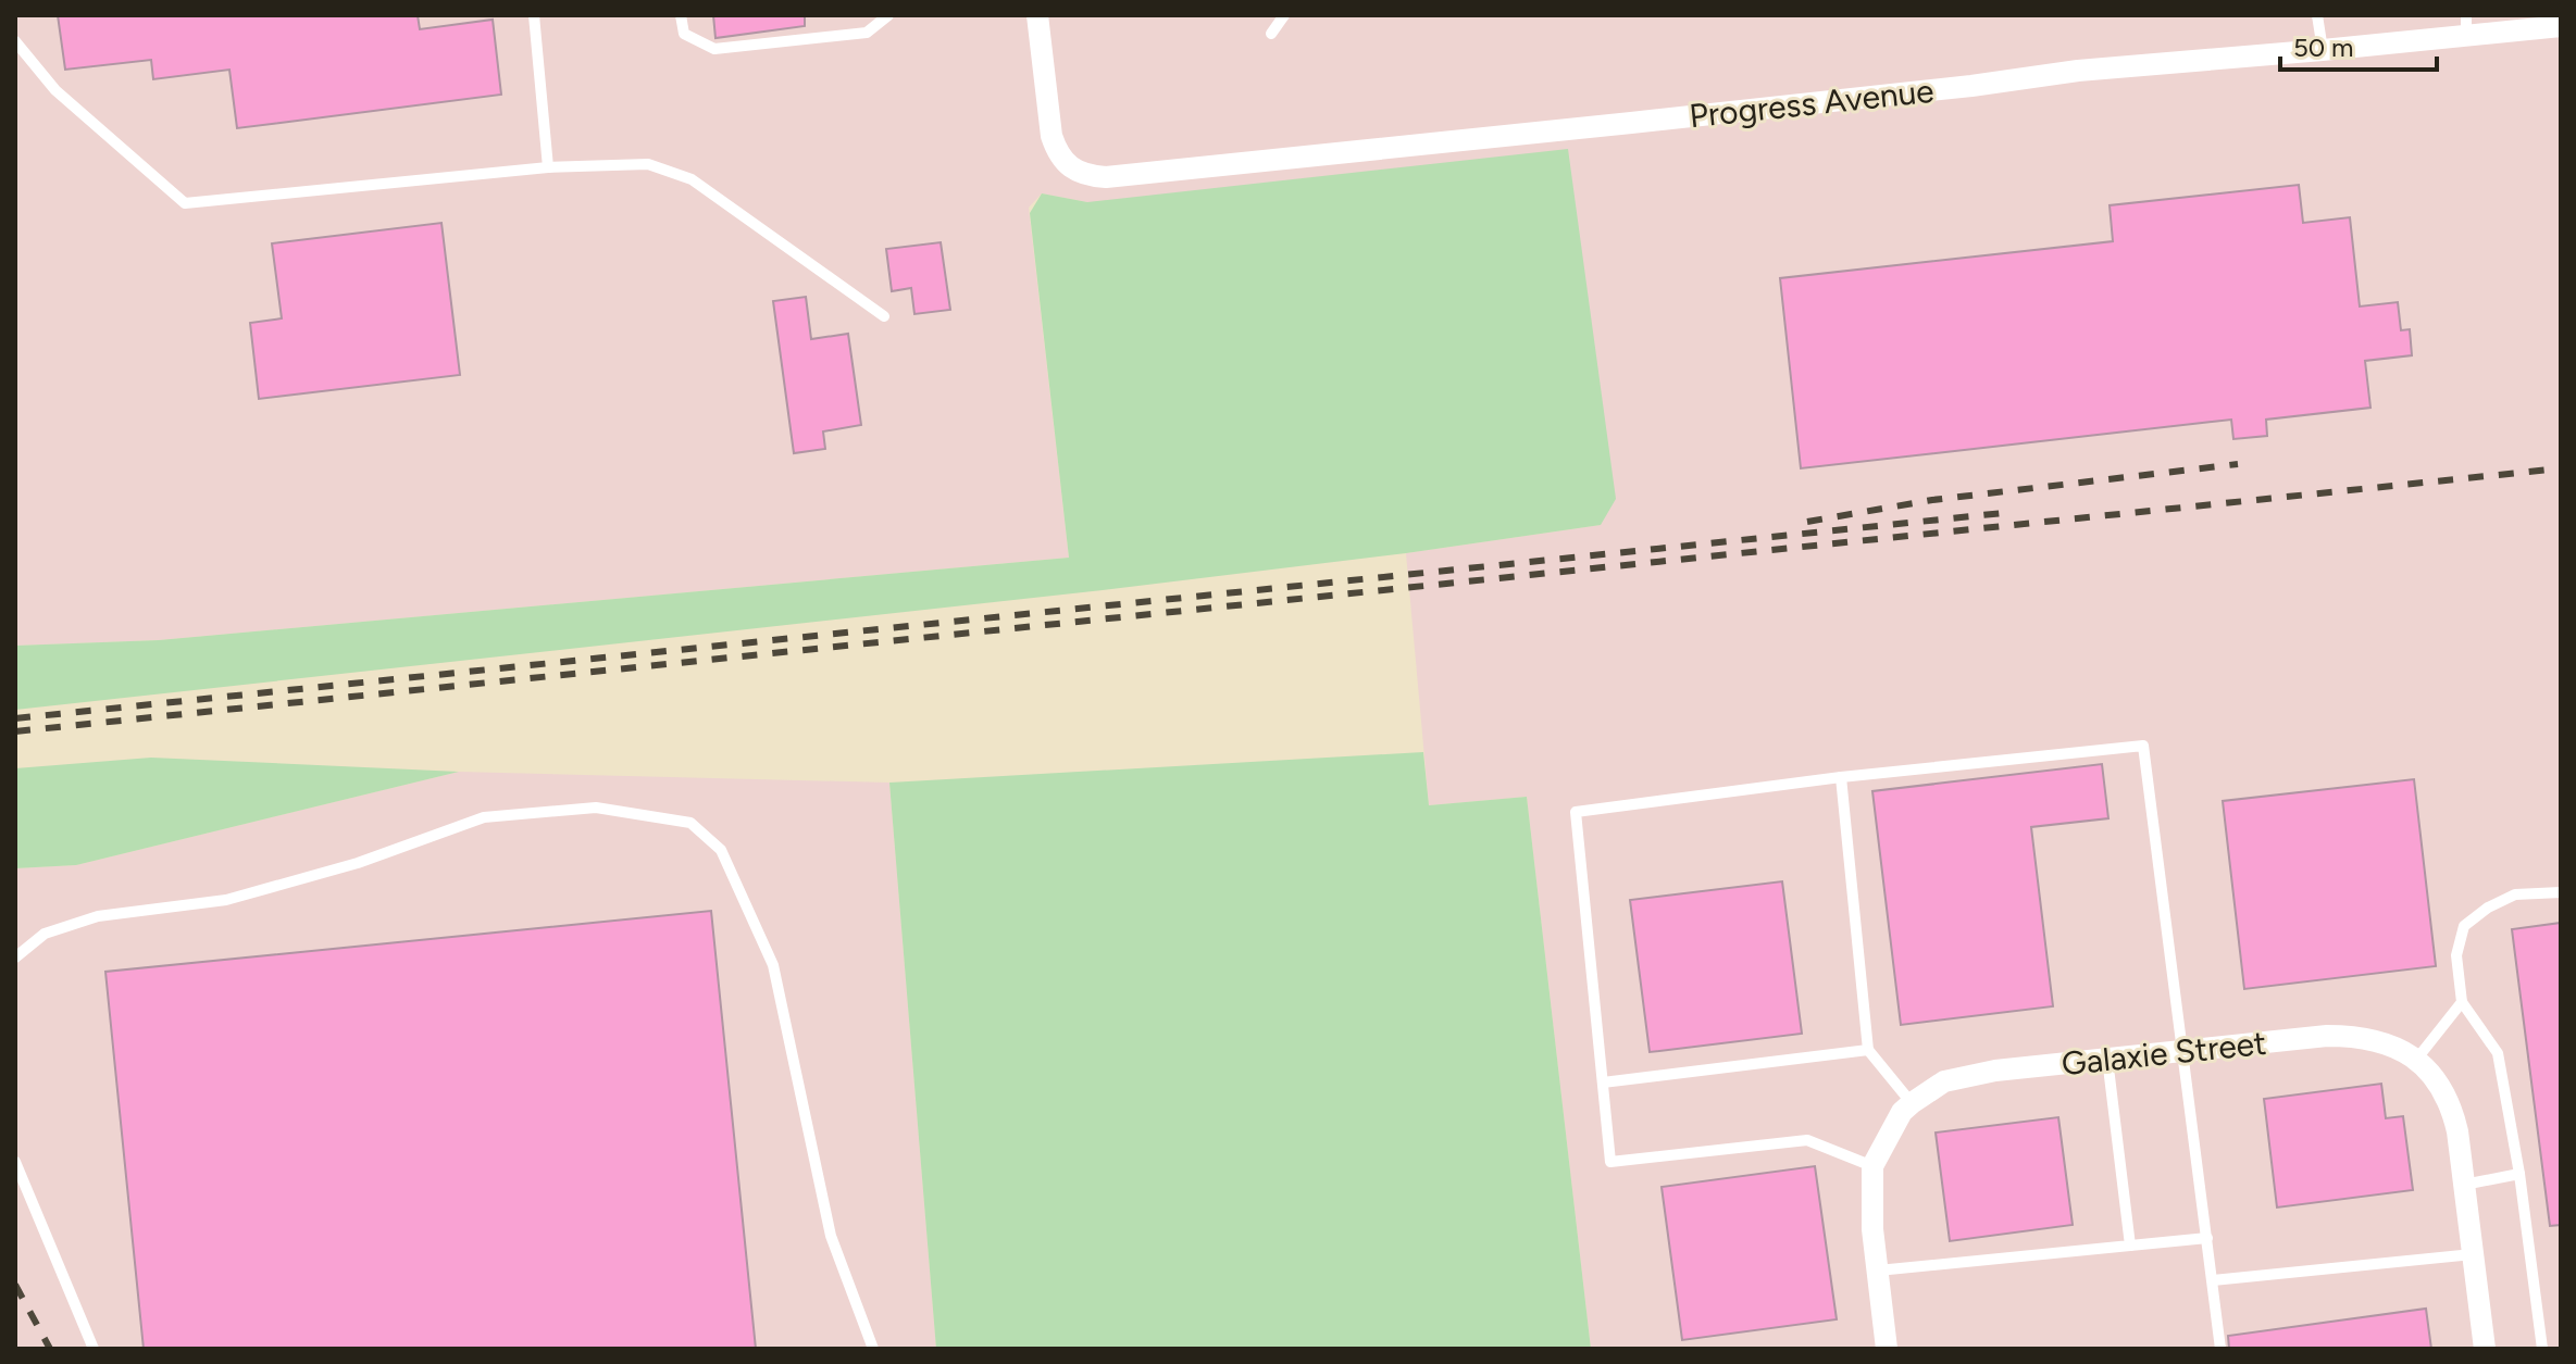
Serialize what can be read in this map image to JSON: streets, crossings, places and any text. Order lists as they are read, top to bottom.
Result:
{
  "streets": {
    "street": ["Progress Avenue", "Galaxie Street"]
  },
  "scale_bar": "50 m"
}
